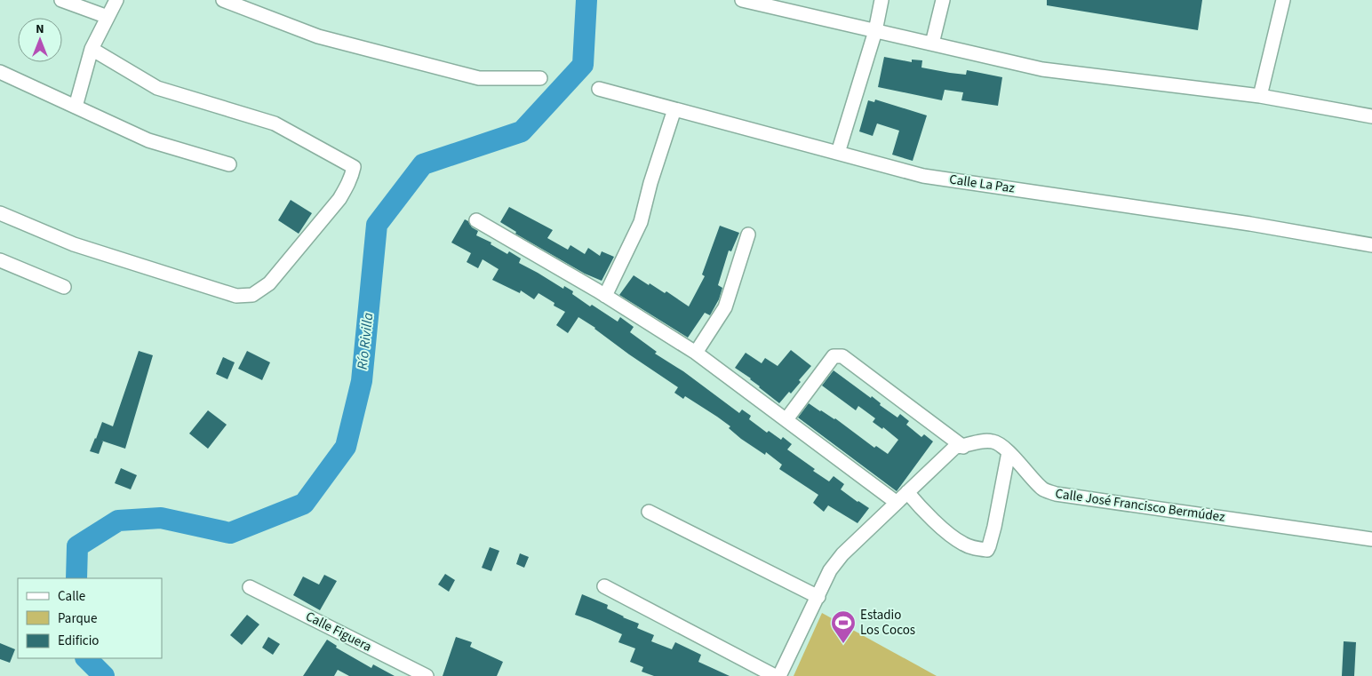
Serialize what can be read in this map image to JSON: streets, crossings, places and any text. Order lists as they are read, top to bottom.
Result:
{
  "streets": {
    "street": ["Calle La Paz", "Calle José Francisco Bermúdez", "Calle Figuera"]
  },
  "water": ["Río Rivilla"],
  "places": {
    "sports": ["Estadio Los Cocos"]
  },
  "legend": ["Calle", "Parque", "Edificio"],
  "north": "top"
}
